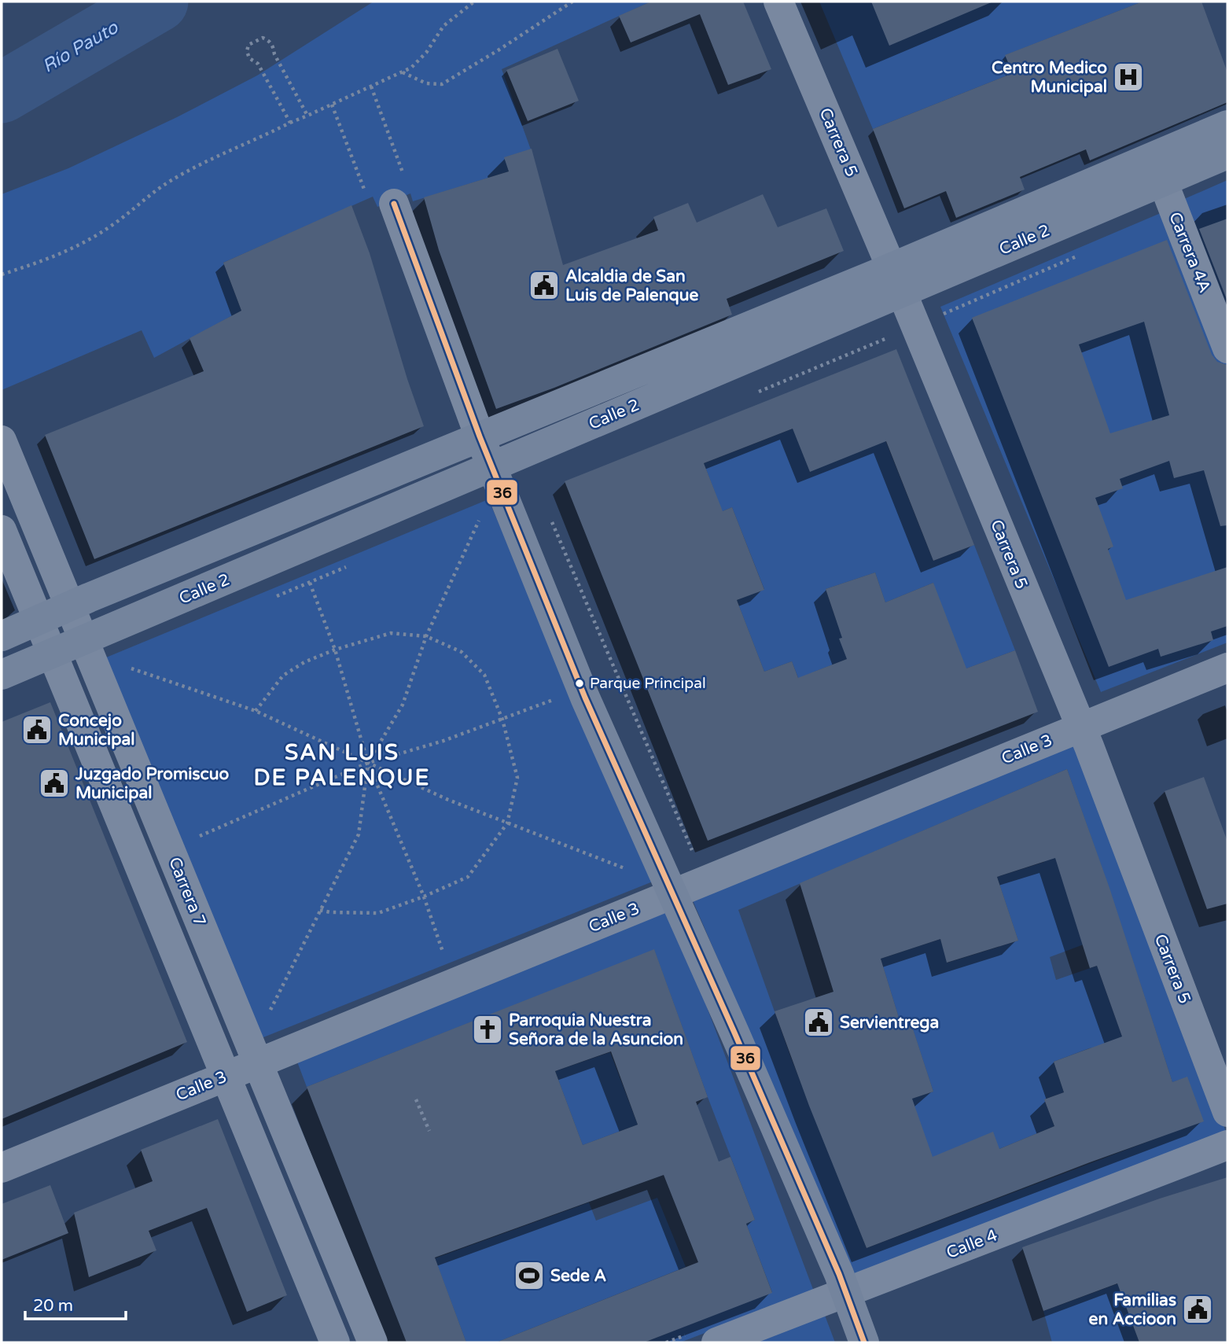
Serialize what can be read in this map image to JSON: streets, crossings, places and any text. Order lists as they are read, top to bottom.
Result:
{
  "streets": {
    "street": [
      "Carrera 5",
      "Calle 2",
      "Carrera 4A",
      "Calle 3",
      "Carrera 7",
      "Calle 4"
    ]
  },
  "crossings": [
    ["Carrera 5", "Calle 2"],
    ["Carrera 5", "Calle 3"],
    ["Calle 2", "Carrera 4A"],
    ["Calle 2", "Carrera 7"],
    ["Calle 3", "Carrera 7"]
  ],
  "districts": ["SAN LUIS DE PALENQUE"],
  "water": ["Río Pauto"],
  "places": {
    "hospital": ["Centro Medico Municipal"],
    "public building": [
      "Alcaldia de San Luis de Palenque",
      "Concejo Municipal",
      "Juzgado Promiscuo Municipal",
      "Servientrega",
      "Familias en Accioon"
    ],
    "other": ["Parque Principal"],
    "church": ["Parroquia Nuestra Señora de la Asuncion"],
    "sports": ["Sede A"]
  },
  "lines": ["transit line 36"],
  "scale_bar": "20 m"
}
